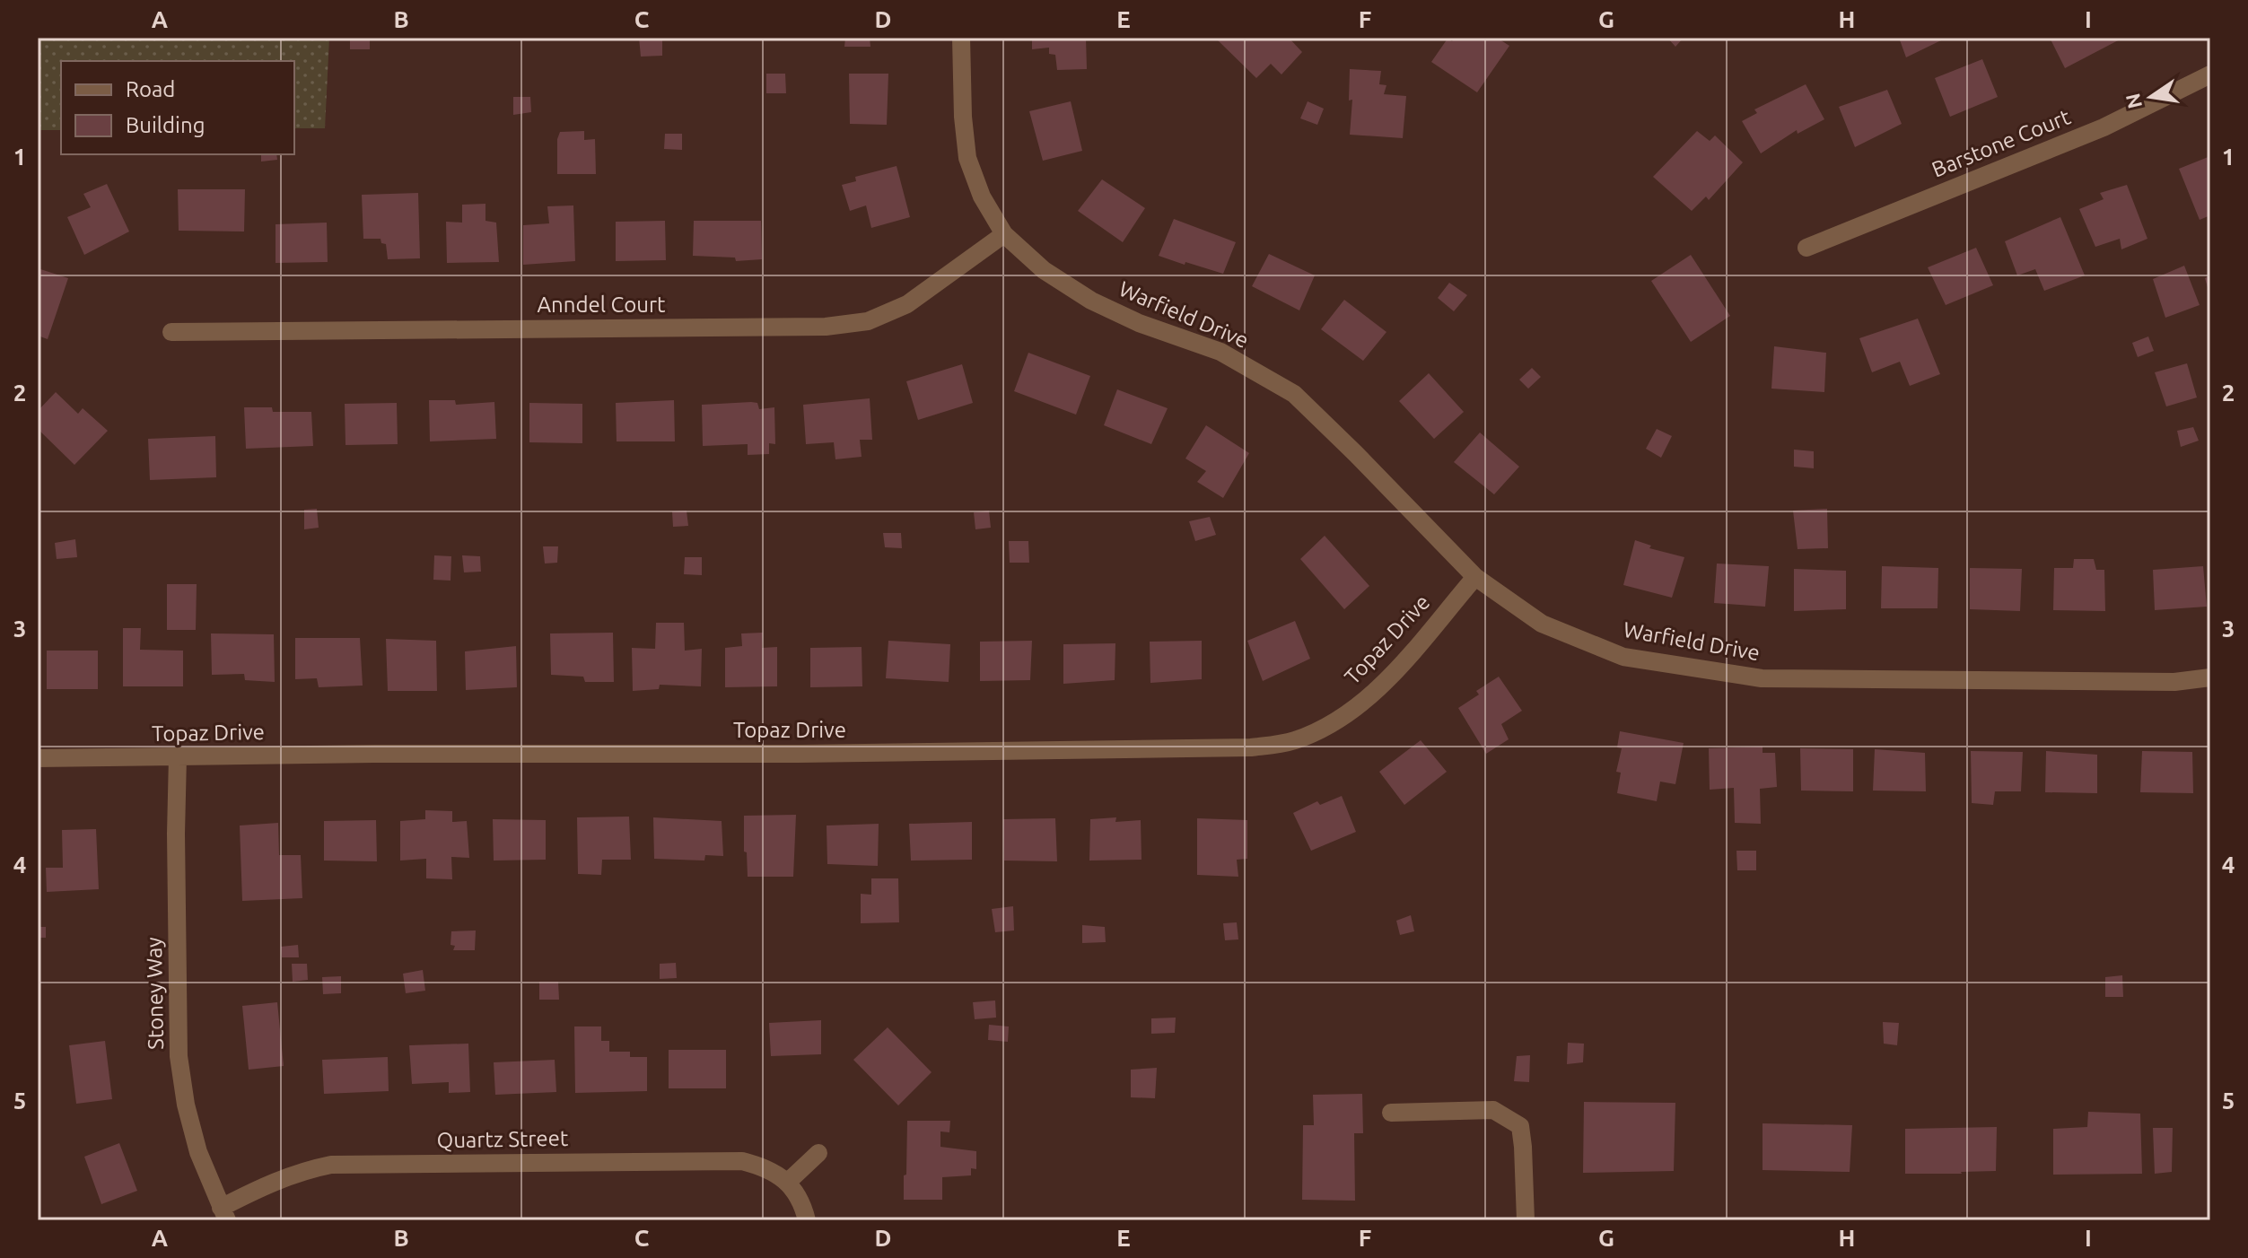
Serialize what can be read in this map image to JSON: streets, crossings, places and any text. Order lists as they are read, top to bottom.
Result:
{
  "streets": {
    "street": [
      "Barstone Court",
      "Anndel Court",
      "Warfield Drive",
      "Topaz Drive",
      "Stoney Way",
      "Quartz Street"
    ]
  },
  "crossings": [
    ["Anndel Court", "Warfield Drive"],
    ["Warfield Drive", "Topaz Drive"],
    ["Topaz Drive", "Stoney Way"],
    ["Stoney Way", "Quartz Street"]
  ],
  "legend": ["Road", "Building"],
  "north": "left",
  "grid": {
    "columns": [
      "A",
      "B",
      "C",
      "D",
      "E",
      "F",
      "G",
      "H",
      "I"
    ],
    "rows": [
      "1",
      "2",
      "3",
      "4",
      "5"
    ]
  }
}
